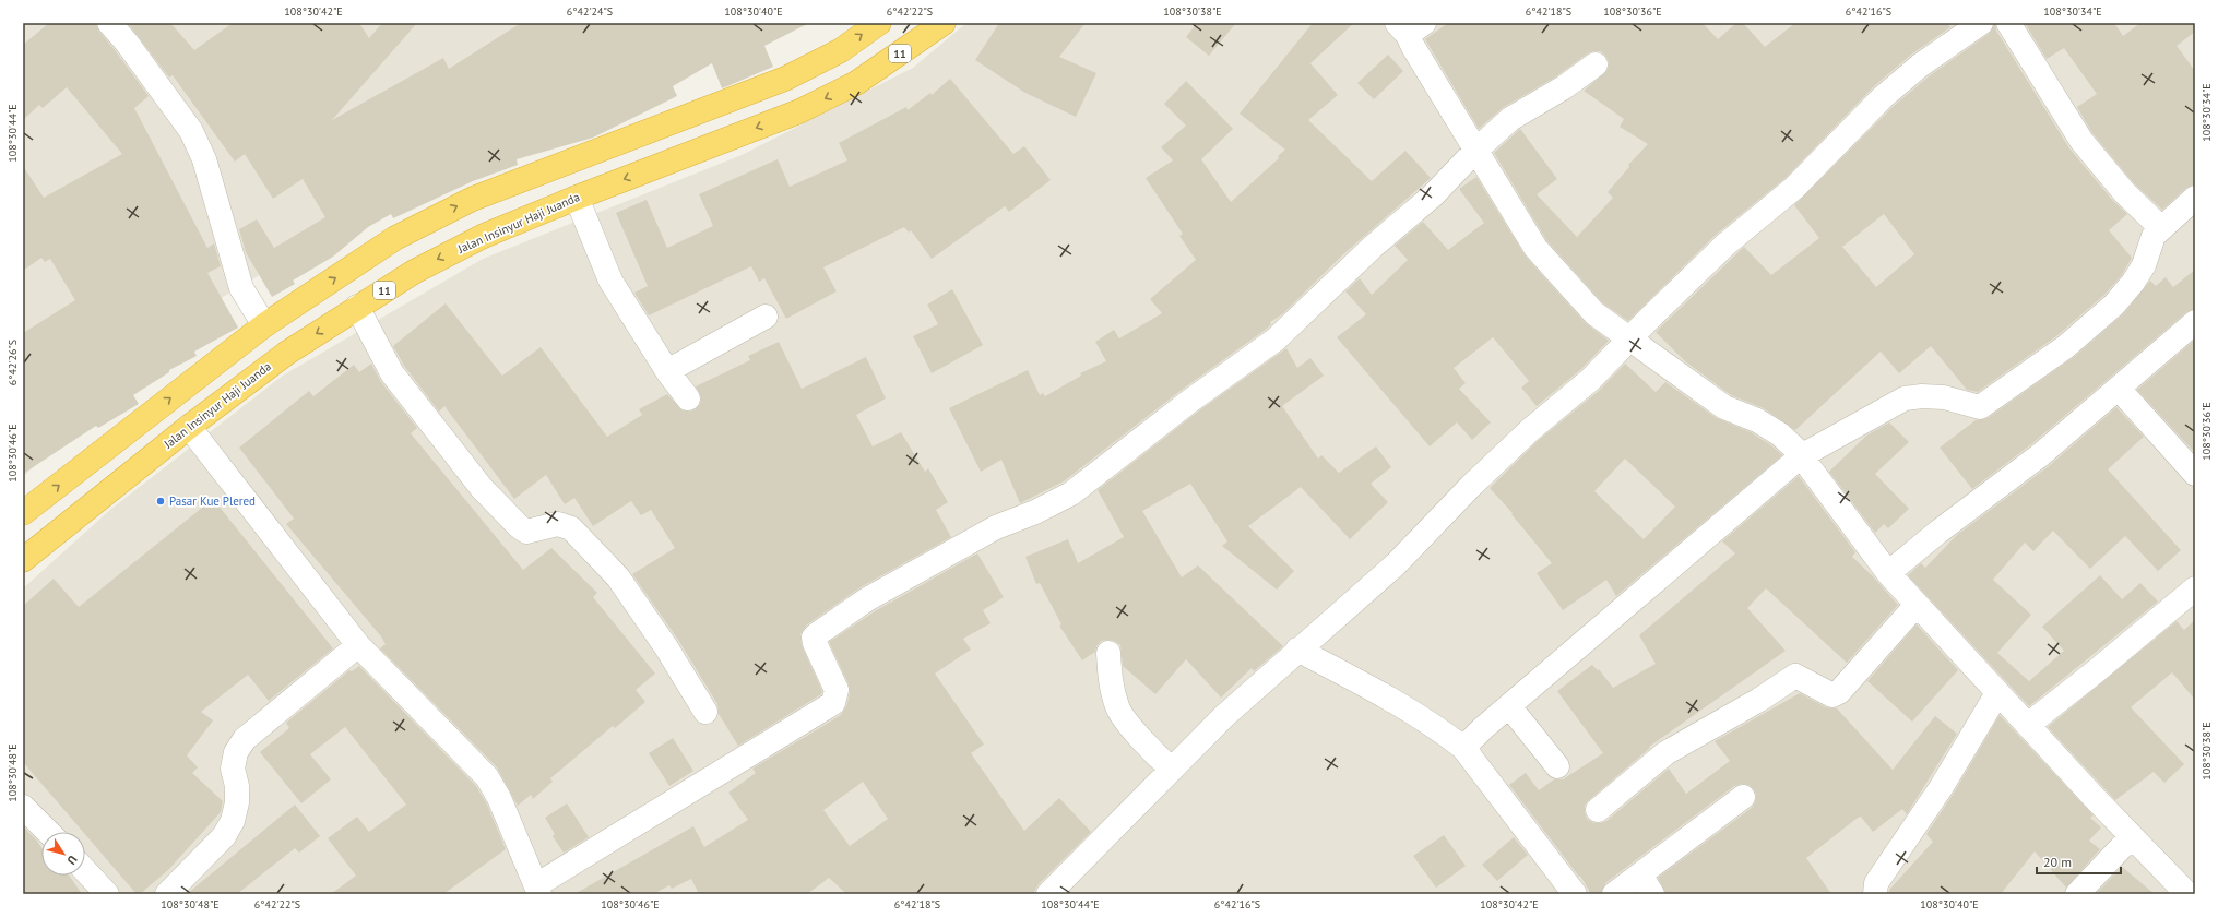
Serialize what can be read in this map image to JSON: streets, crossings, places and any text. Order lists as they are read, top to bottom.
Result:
{
  "streets": {
    "highway": ["11", "Jalan Insinyur Haji Juanda"]
  },
  "places": ["Pasar Kue Plered"],
  "scale_bar": "20 m",
  "north": "bottom right",
  "coordinates": [
    "108°30'42\"E",
    "6°42'24\"S",
    "108°30'40\"E",
    "6°42'22\"S",
    "108°30'38\"E",
    "6°42'18\"S",
    "108°30'36\"E",
    "6°42'16\"S",
    "108°30'34\"E",
    "108°30'44\"E",
    "6°42'26\"S",
    "108°30'46\"E",
    "108°30'48\"E"
  ]
}
